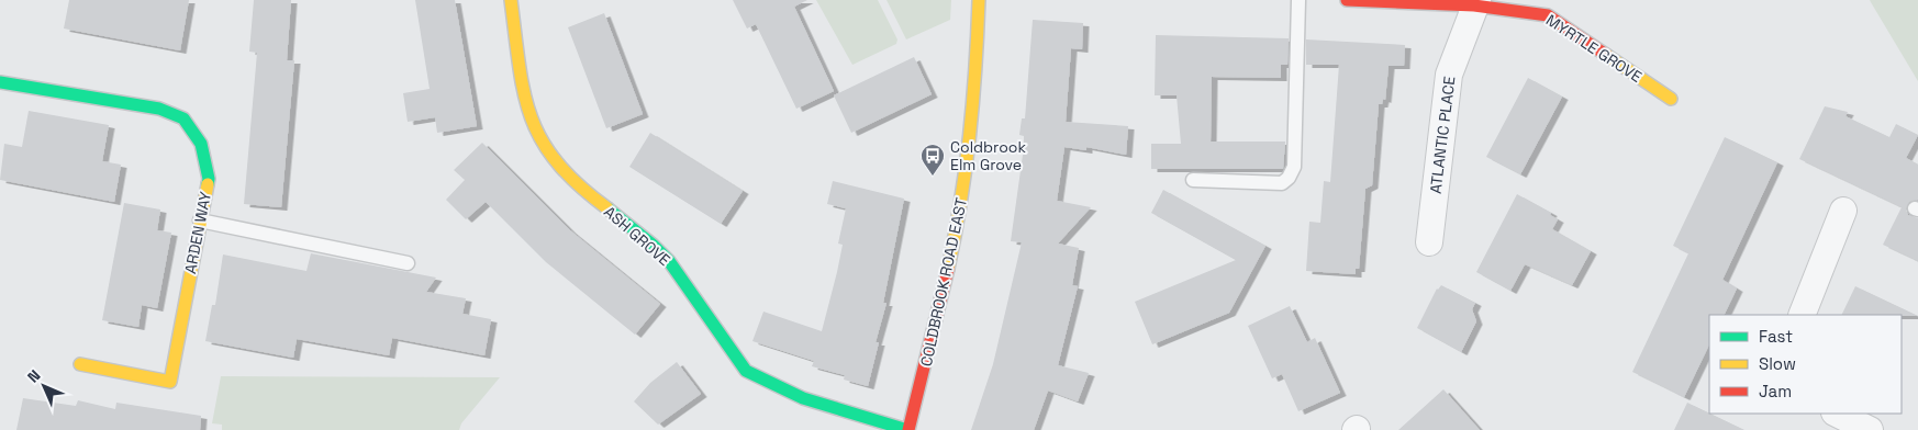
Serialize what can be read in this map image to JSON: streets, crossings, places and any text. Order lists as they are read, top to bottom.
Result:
{
  "streets": {
    "street": [
      "MYRTLE GROVE",
      "ATLANTIC PLACE",
      "ARDEN WAY",
      "ASH GROVE",
      "COLDBROOK ROAD EAST"
    ]
  },
  "crossings": [
    ["MYRTLE GROVE", "ATLANTIC PLACE"],
    ["ASH GROVE", "COLDBROOK ROAD EAST"]
  ],
  "places": {
    "bus stop": ["Coldbrook Elm Grove"]
  },
  "legend": ["Fast", "Slow", "Jam"],
  "north": "top left"
}
